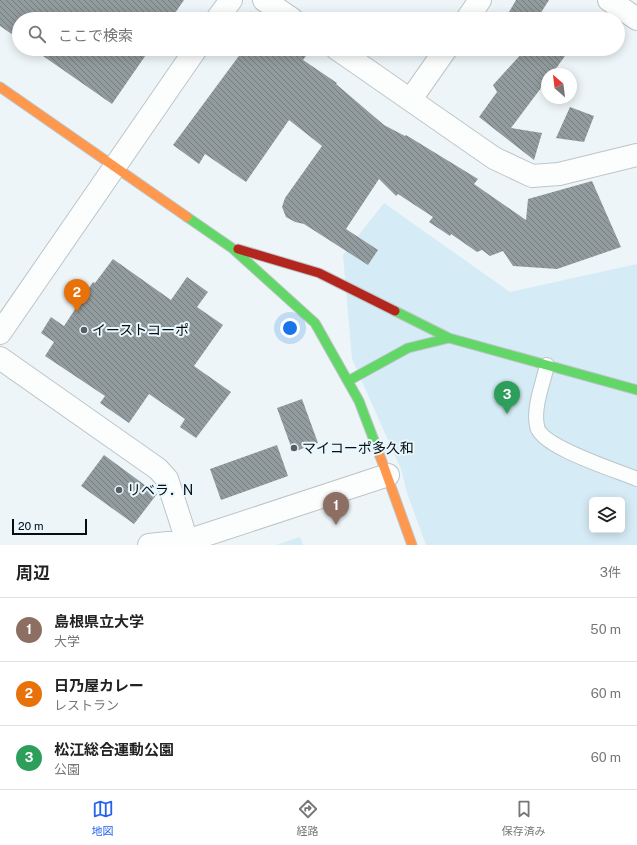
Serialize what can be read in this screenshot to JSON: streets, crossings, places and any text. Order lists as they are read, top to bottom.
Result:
{
  "places": ["イーストコーポ", "マイコーポ多久和", "リベラ．N"],
  "scale_bar": "20 m",
  "north": "top left",
  "page": {
    "search": "ここで検索",
    "pins": ["2", "3", "1"],
    "scale": "20 m",
    "heading": ["周辺", "3件"],
    "list": [
      {
        "mark": "1",
        "name": "島根県立大学",
        "note": "大学",
        "value": "50 m"
      },
      {
        "mark": "2",
        "name": "日乃屋カレー",
        "note": "レストラン",
        "value": "60 m"
      },
      {
        "mark": "3",
        "name": "松江総合運動公園",
        "note": "公園",
        "value": "60 m"
      }
    ],
    "nav": ["地図", "経路", "保存済み"]
  }
}
